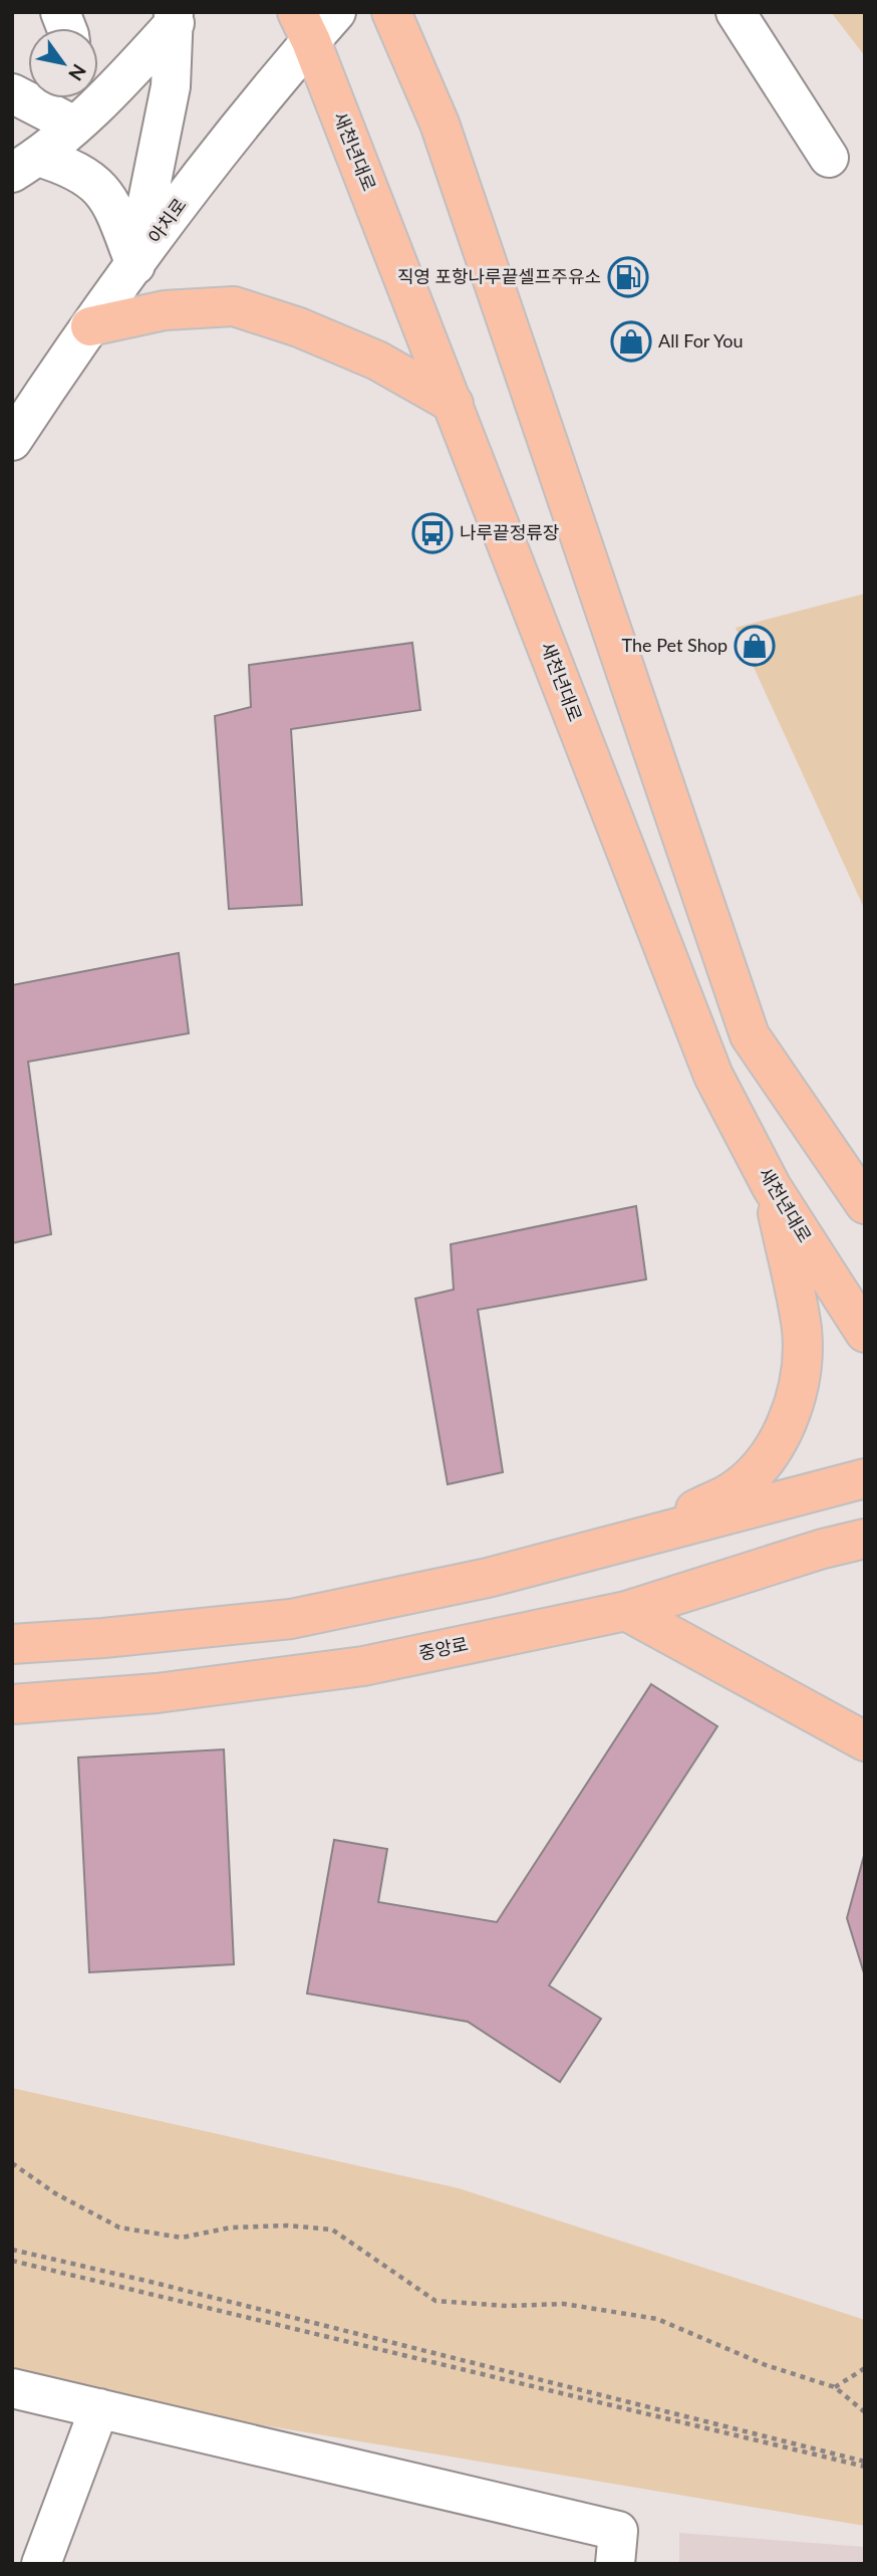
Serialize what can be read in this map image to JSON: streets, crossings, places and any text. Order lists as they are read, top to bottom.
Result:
{
  "streets": {
    "main road": ["새천년대로", "중앙로"],
    "street": ["아치로"]
  },
  "crossings": [
    ["새천년대로", "아치로"]
  ],
  "places": {
    "fuel station": ["직영 포항나루끝셀프주유소"],
    "shop": ["All For You", "The Pet Shop"],
    "bus stop": ["나루끝정류장"]
  },
  "north": "bottom right"
}
